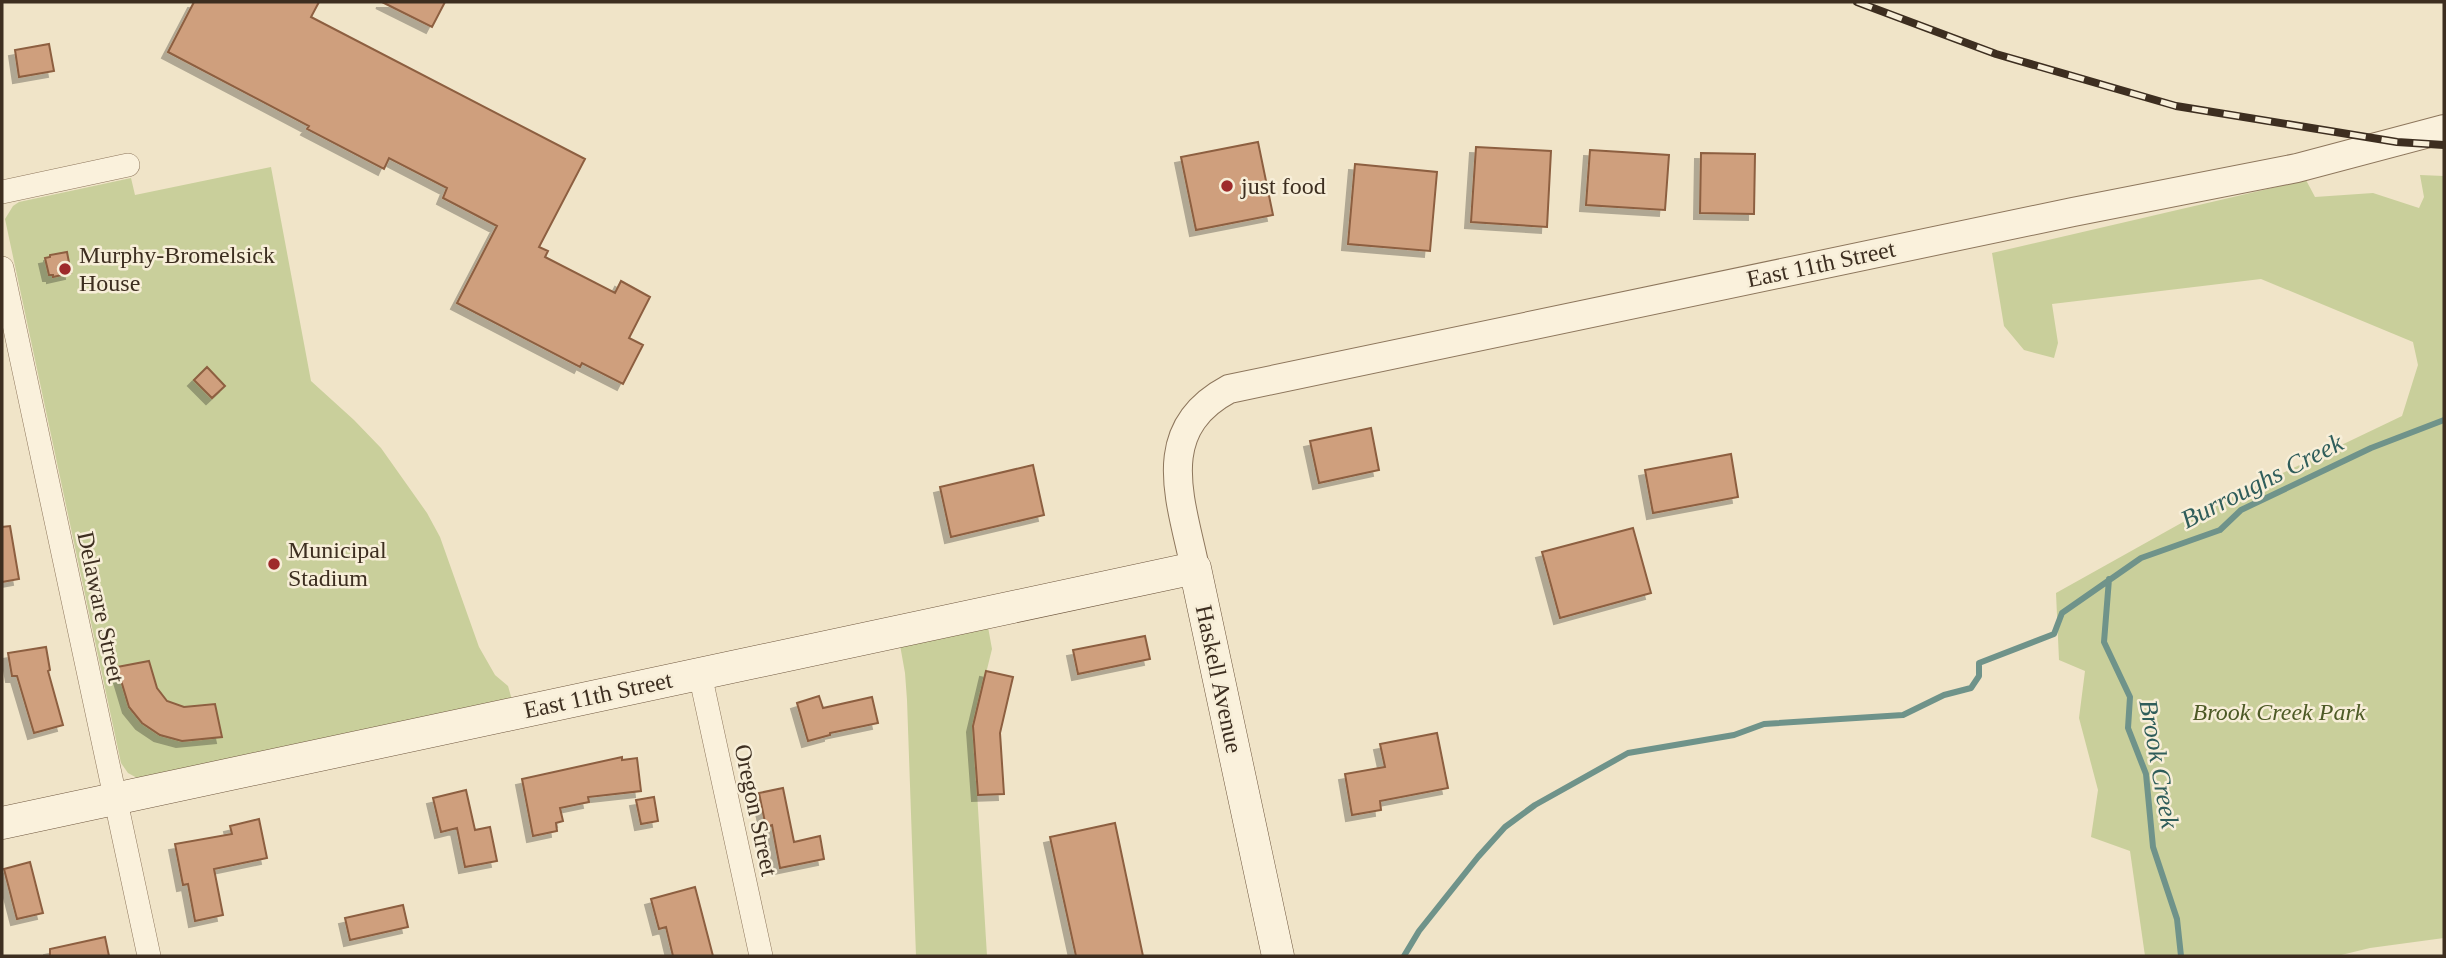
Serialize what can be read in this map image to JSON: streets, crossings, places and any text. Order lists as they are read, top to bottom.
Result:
{
  "streets": {
    "main road": ["East 11th Street", "Haskell Avenue"],
    "street": ["Delaware Street", "Oregon Street"]
  },
  "crossings": [
    ["East 11th Street", "Delaware Street"],
    ["East 11th Street", "Haskell Avenue"],
    ["East 11th Street", "Oregon Street"]
  ],
  "water": ["Burroughs Creek", "Brook Creek"],
  "parks": ["Brook Creek Park"],
  "places": ["just food", "Murphy-Bromelsick House", "Municipal Stadium"]
}
